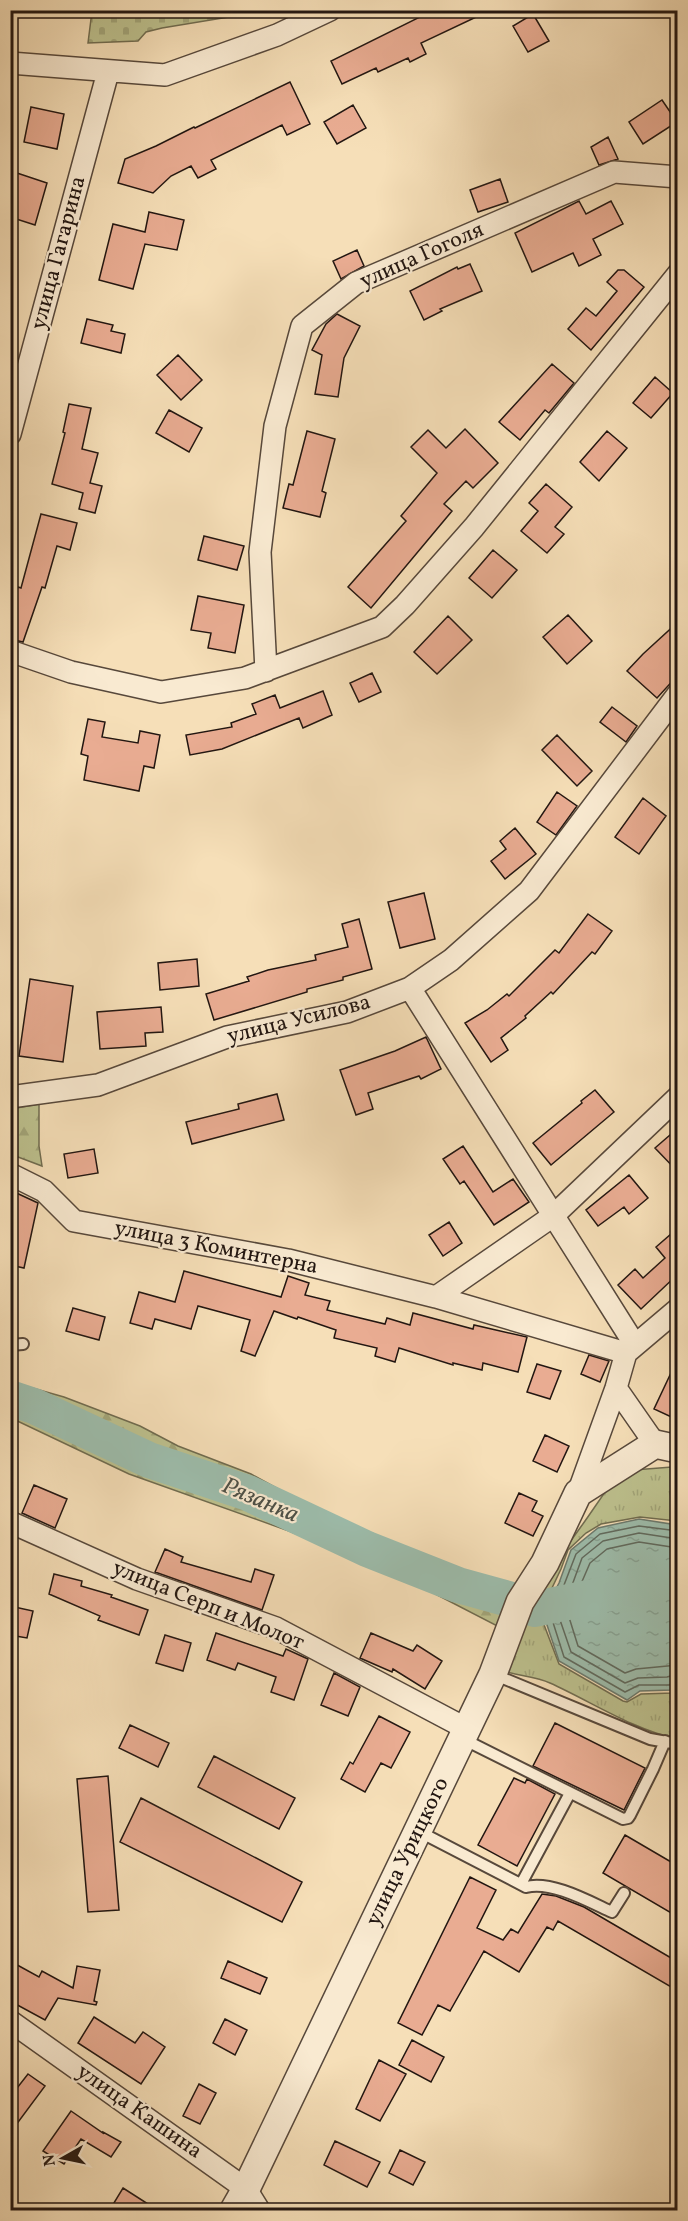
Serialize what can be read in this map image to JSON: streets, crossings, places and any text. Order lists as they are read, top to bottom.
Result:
{
  "streets": {
    "street": [
      "улица Гагарина",
      "улица Гоголя",
      "улица Усилова",
      "улица 3 Коминтерна",
      "улица Серп и Молот",
      "улица Урицкого",
      "улица Кашина"
    ]
  },
  "crossings": [
    ["улица Серп и Молот", "улица Урицкого"],
    ["улица Урицкого", "улица Кашина"]
  ],
  "water": ["Рязанка"],
  "north": "left"
}
